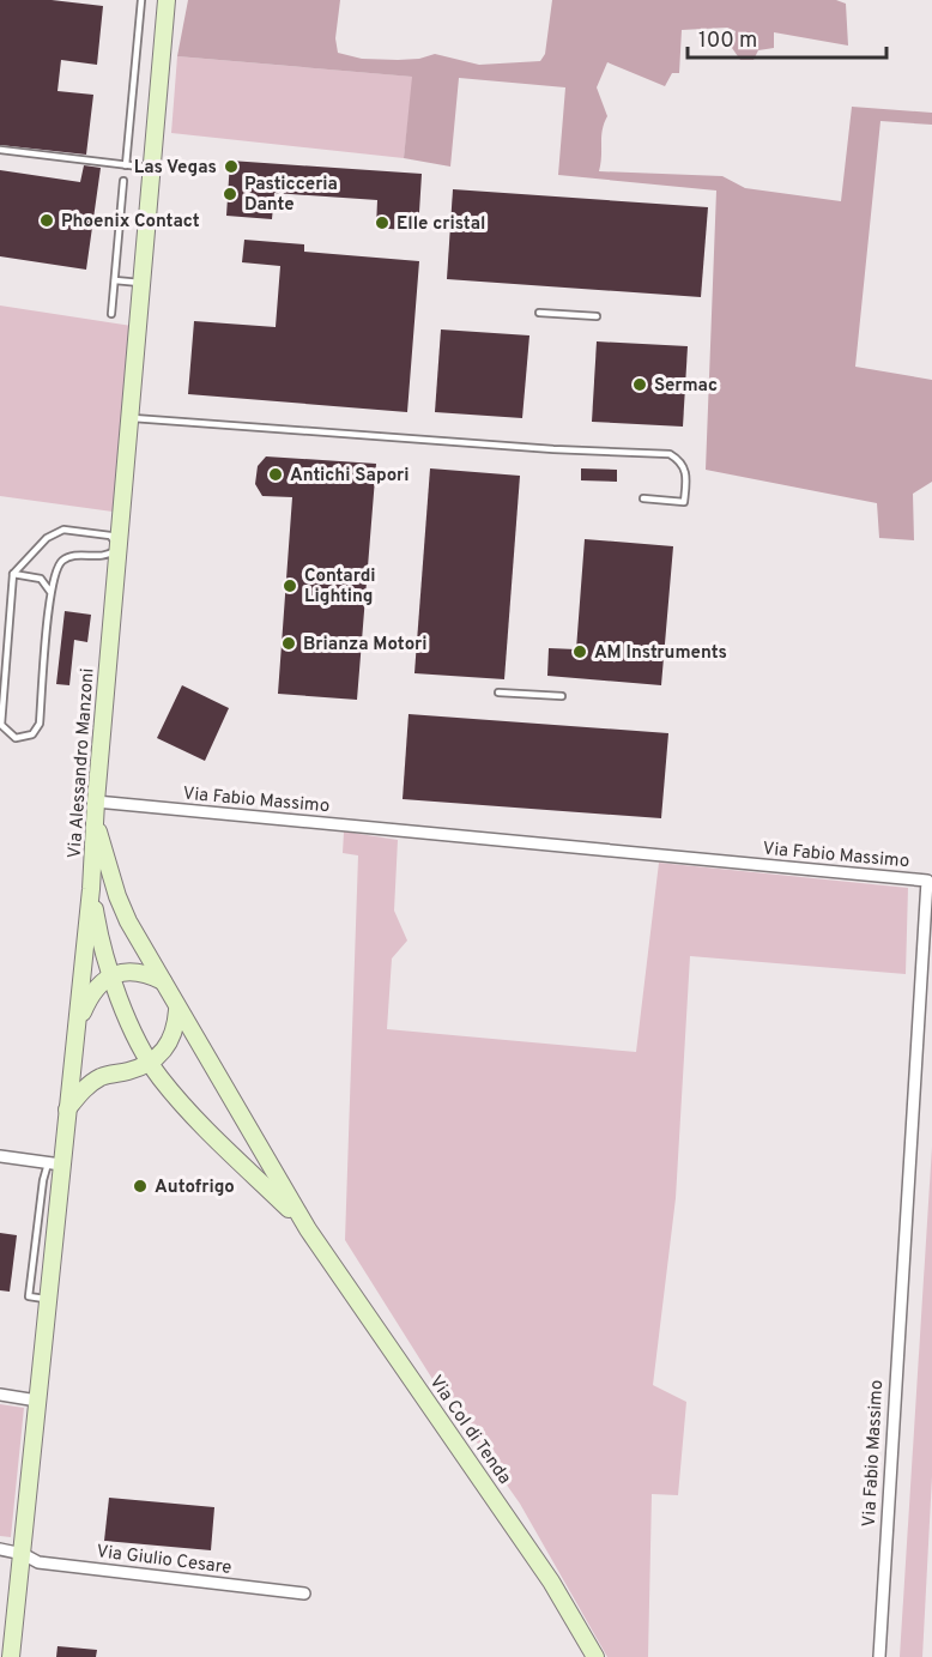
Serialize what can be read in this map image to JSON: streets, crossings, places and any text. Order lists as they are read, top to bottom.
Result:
{
  "streets": {
    "main road": ["Via Alessandro Manzoni", "Via Col di Tenda"],
    "street": ["Via Fabio Massimo", "Via Giulio Cesare"]
  },
  "crossings": [
    ["Via Alessandro Manzoni", "Via Fabio Massimo"],
    ["Via Alessandro Manzoni", "Via Col di Tenda"],
    ["Via Alessandro Manzoni", "Via Giulio Cesare"],
    ["Via Fabio Massimo", "Via Col di Tenda"]
  ],
  "places": [
    "Las Vegas",
    "Pasticceria Dante",
    "Phoenix Contact",
    "Elle cristal",
    "Sermac",
    "Antichi Sapori",
    "Contardi Lighting",
    "Brianza Motori",
    "AM Instruments",
    "Autofrigo"
  ],
  "scale_bar": "100 m"
}
